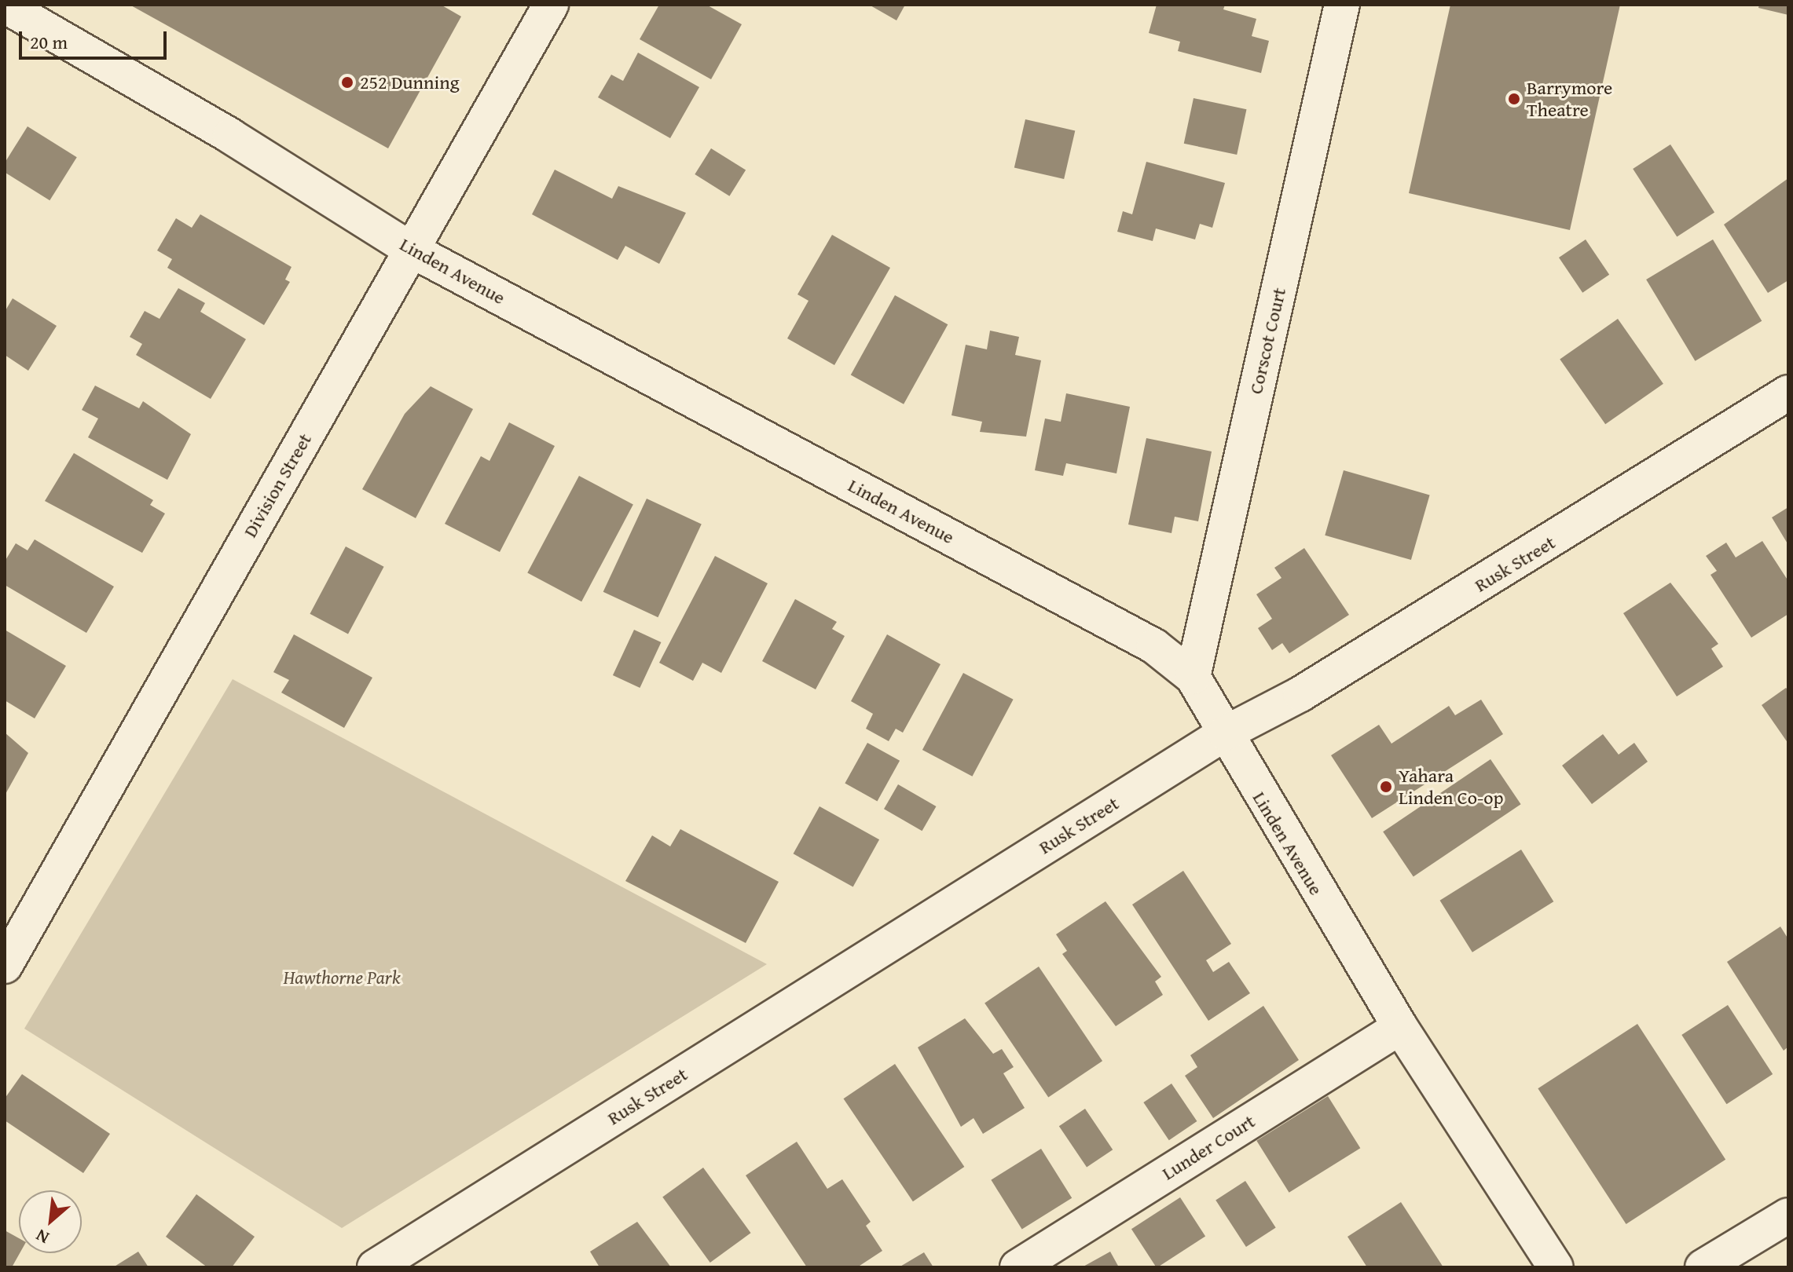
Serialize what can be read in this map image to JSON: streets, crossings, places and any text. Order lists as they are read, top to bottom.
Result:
{
  "streets": {
    "street": [
      "Linden Avenue",
      "Corscot Court",
      "Division Street",
      "Rusk Street",
      "Lunder Court"
    ]
  },
  "crossings": [
    ["Linden Avenue", "Corscot Court"],
    ["Linden Avenue", "Division Street"],
    ["Linden Avenue", "Rusk Street"],
    ["Linden Avenue", "Lunder Court"]
  ],
  "parks": ["Hawthorne Park"],
  "places": ["252 Dunning", "Barrymore Theatre", "Yahara Linden Co-op"],
  "scale_bar": "20 m",
  "north": "bottom left"
}
